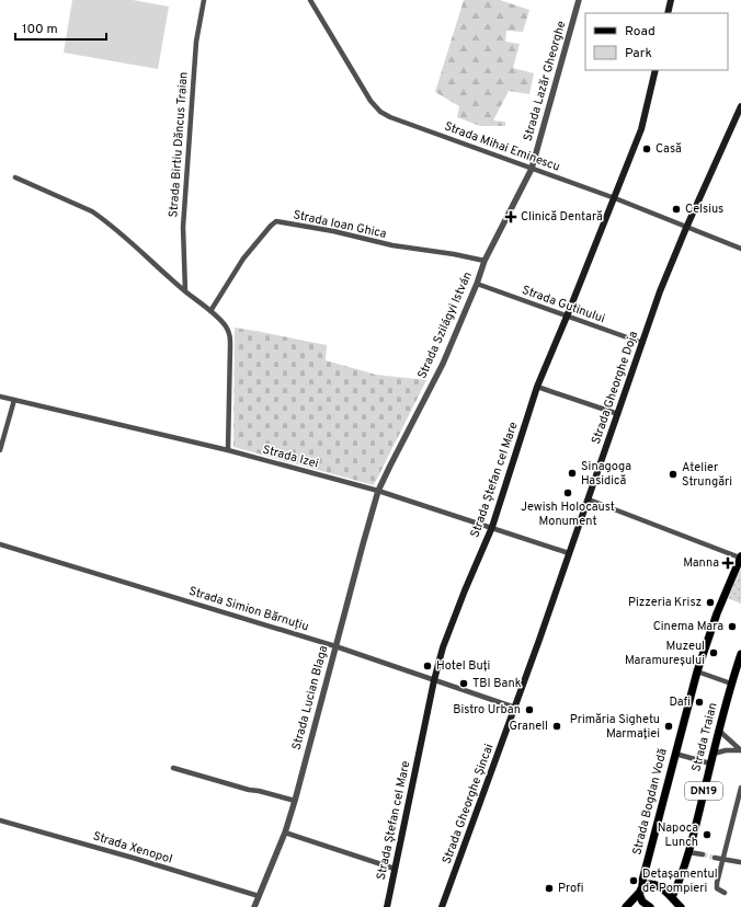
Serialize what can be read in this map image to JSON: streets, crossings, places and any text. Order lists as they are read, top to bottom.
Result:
{
  "streets": {
    "main road": [
      "Strada Gheorghe Doja",
      "Strada Ștefan cel Mare",
      "Strada Traian",
      "DN19",
      "Strada Bogdan Vodă",
      "Strada Gheorghe Șincai"
    ],
    "street": [
      "Strada Lazăr Gheorghe",
      "Strada Birtiu Dăncus Traian",
      "Strada Mihai Eminescu",
      "Strada Ioan Ghica",
      "Strada Gutinului",
      "Strada Szilágyi István",
      "Strada Izei",
      "Strada Simion Bărnuțiu",
      "Strada Lucian Blaga",
      "Strada Xenopol"
    ]
  },
  "crossings": [
    ["Strada Lazăr Gheorghe", "Strada Mihai Eminescu"],
    ["Strada Lazăr Gheorghe", "Strada Szilágyi István"],
    ["Strada Mihai Eminescu", "Strada Szilágyi István"],
    ["Strada Mihai Eminescu", "Strada Gheorghe Doja"],
    ["Strada Mihai Eminescu", "Strada Ștefan cel Mare"],
    ["Strada Ioan Ghica", "Strada Szilágyi István"],
    ["Strada Gutinului", "Strada Szilágyi István"],
    ["Strada Gutinului", "Strada Gheorghe Doja"],
    ["Strada Gutinului", "Strada Ștefan cel Mare"],
    ["Strada Szilágyi István", "Strada Izei"],
    ["Strada Szilágyi István", "Strada Lucian Blaga"],
    ["Strada Gheorghe Doja", "Strada Izei"],
    ["Strada Gheorghe Doja", "Strada Simion Bărnuțiu"],
    ["Strada Gheorghe Doja", "Strada Gheorghe Șincai"],
    ["Strada Izei", "Strada Ștefan cel Mare"],
    ["Strada Izei", "Strada Lucian Blaga"],
    ["Strada Ștefan cel Mare", "Strada Simion Bărnuțiu"],
    ["Strada Simion Bărnuțiu", "Strada Lucian Blaga"],
    ["Strada Simion Bărnuțiu", "Strada Gheorghe Șincai"],
    ["Strada Lucian Blaga", "Strada Xenopol"],
    ["Strada Traian", "DN19"],
    ["DN19", "Strada Bogdan Vodă"]
  ],
  "places": {
    "other": [
      "Casă",
      "Celsius",
      "Sinagoga Hasidică",
      "Atelier Strungări",
      "Jewish Holocaust Monument",
      "Pizzeria Krisz",
      "Cinema Mara",
      "Muzeul Maramureșului",
      "Hotel Buți",
      "TBI Bank",
      "Dafi",
      "Bistro Urban",
      "Granell",
      "Primăria Sighetu Marmației",
      "Napoca Lunch",
      "Detașamentul de Pompieri",
      "Profi"
    ],
    "health": ["Clinică Dentară", "Manna"]
  },
  "legend": ["Road", "Park"],
  "scale_bar": "100 m"
}
